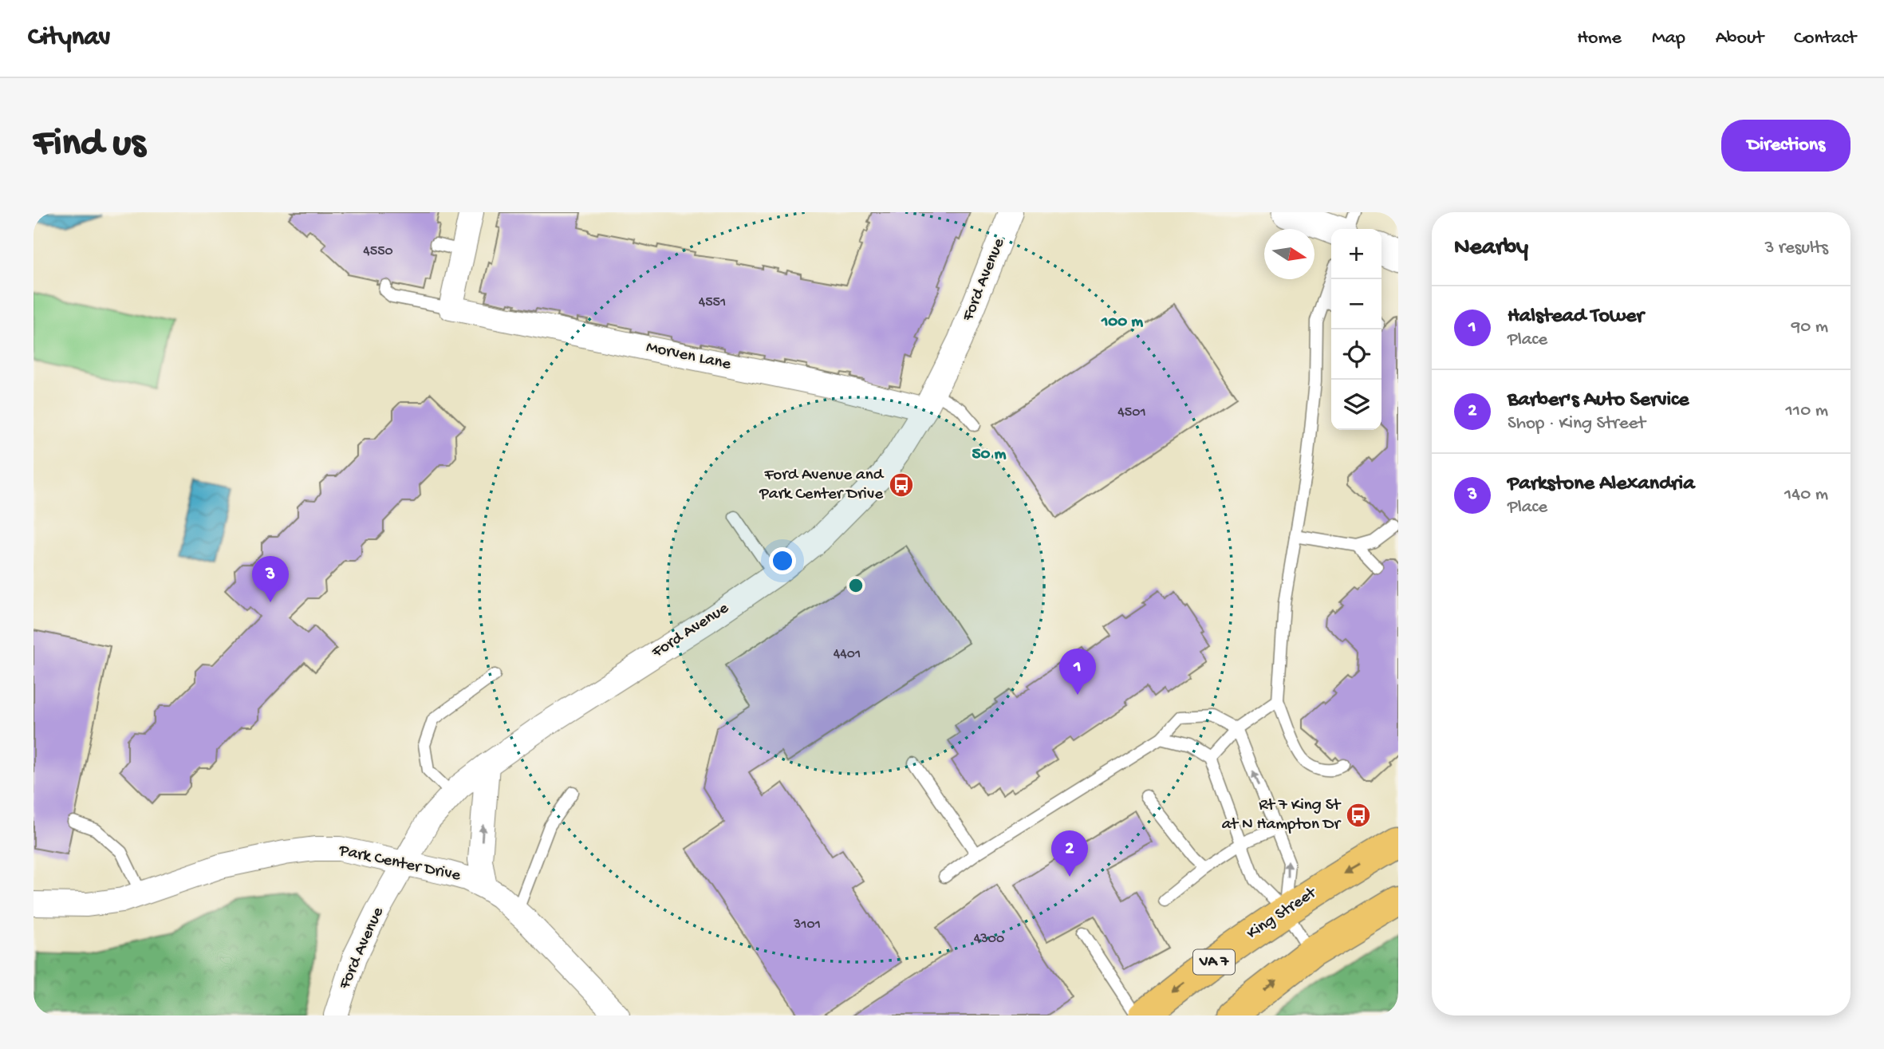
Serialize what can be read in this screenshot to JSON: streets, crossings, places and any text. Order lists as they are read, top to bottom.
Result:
{
  "streets": {
    "main road": ["King Street", "VA 7"],
    "street": ["Ford Avenue", "Morven Lane", "Park Center Drive"]
  },
  "crossings": [
    ["Ford Avenue", "Morven Lane"],
    ["Ford Avenue", "Park Center Drive"]
  ],
  "places": {
    "bus stop": ["Ford Avenue and Park Center Drive", "Rt 7 King St at N Hampton Dr"]
  },
  "house_numbers": [
    "4550",
    "4551",
    "4501",
    "4401",
    "3101",
    "4300"
  ],
  "north": "right",
  "page": {
    "header": "Citynav",
    "nav": [
      "Home",
      "Map",
      "About",
      "Contact"
    ],
    "buttons": "Directions",
    "title": "Find us",
    "heading": ["Nearby", "3 results"],
    "map_buttons": ["+", "−"],
    "list": [
      {
        "mark": "1",
        "name": "Halstead Tower",
        "note": "Place",
        "value": "90 m"
      },
      {
        "mark": "2",
        "name": "Barber's Auto Service",
        "note": "Shop · King Street",
        "value": "110 m"
      },
      {
        "mark": "3",
        "name": "Parkstone Alexandria",
        "note": "Place",
        "value": "140 m"
      }
    ],
    "pins": ["3", "1", "2"]
  },
  "rings": ["100 m", "50 m"]
}
